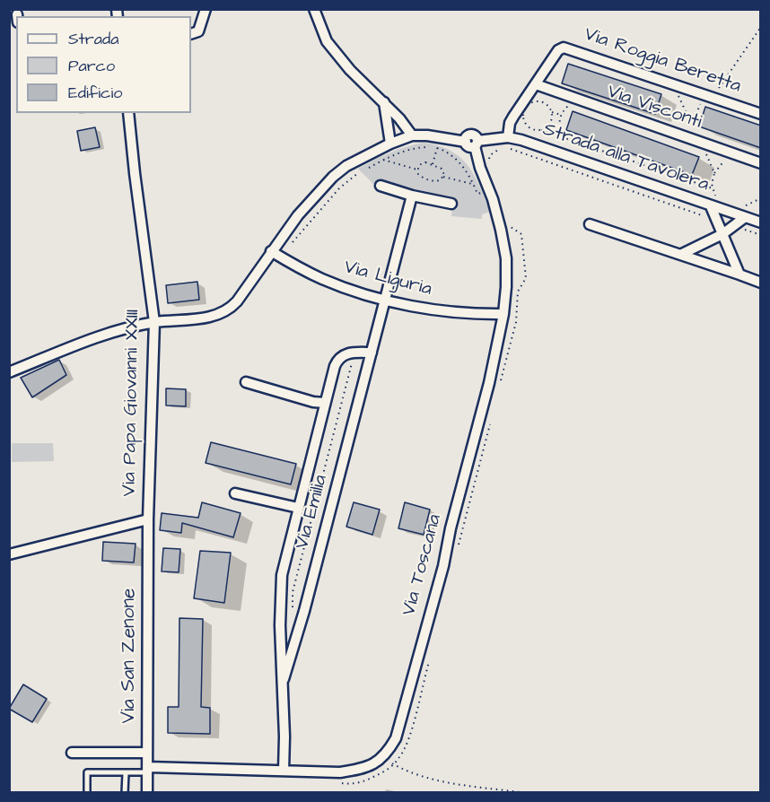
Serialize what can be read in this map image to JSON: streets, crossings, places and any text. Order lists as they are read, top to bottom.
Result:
{
  "streets": {
    "street": [
      "Via Roggia Beretta",
      "Via Visconti",
      "Strada alla Tavolera",
      "Via Liguria",
      "Via Papa Giovanni XXIII",
      "Via Emilia",
      "Via Toscana",
      "Via San Zenone"
    ]
  },
  "crossings": [
    ["Via Roggia Beretta", "Via Visconti"],
    ["Via Roggia Beretta", "Strada alla Tavolera"],
    ["Strada alla Tavolera", "Via Liguria"],
    ["Strada alla Tavolera", "Via Papa Giovanni XXIII"],
    ["Strada alla Tavolera", "Via Toscana"],
    ["Via Liguria", "Via Emilia"],
    ["Via Liguria", "Via Toscana"],
    ["Via Papa Giovanni XXIII", "Via San Zenone"]
  ],
  "legend": ["Strada", "Parco", "Edificio"]
}
